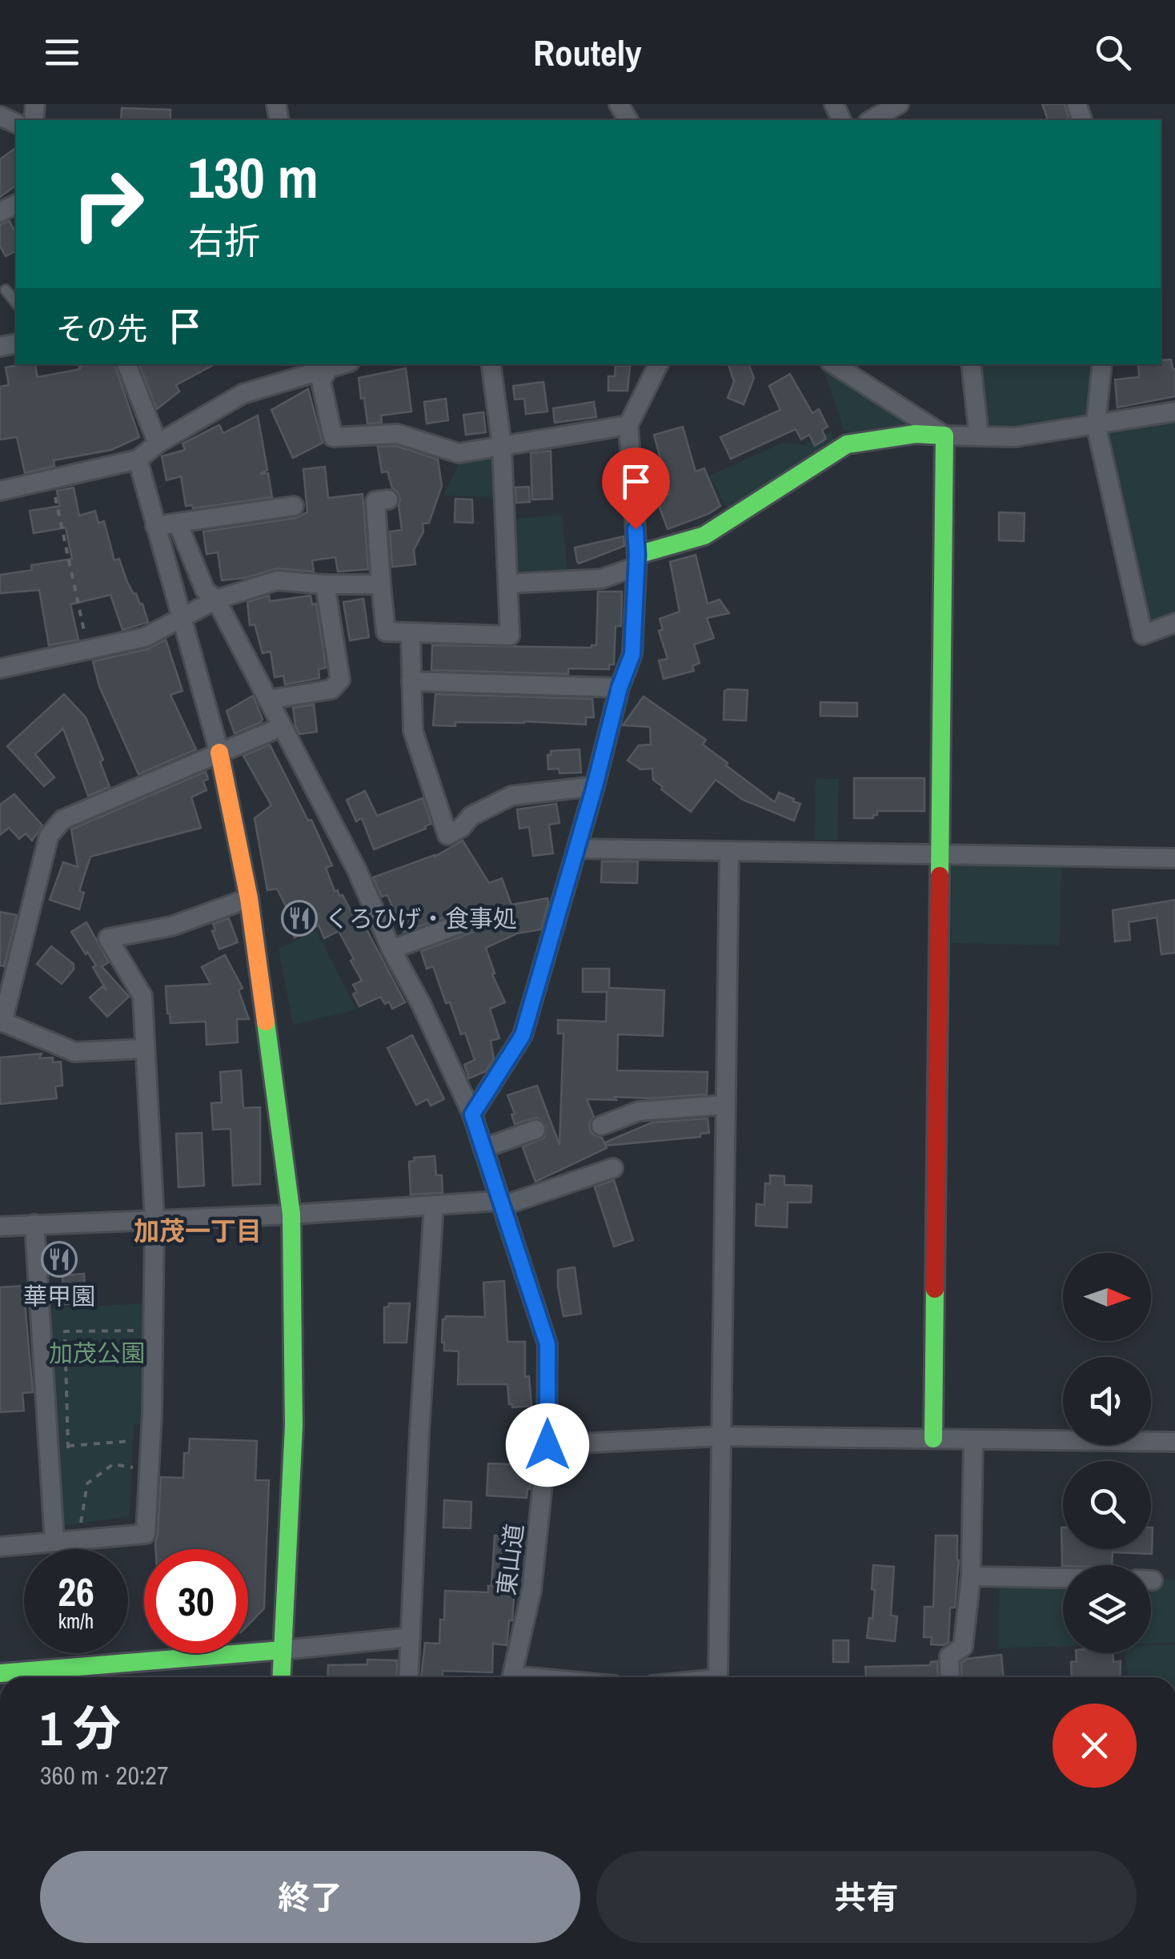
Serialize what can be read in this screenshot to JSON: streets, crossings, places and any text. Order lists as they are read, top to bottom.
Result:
{
  "streets": {
    "street": ["東山道"]
  },
  "districts": ["加茂一丁目"],
  "parks": ["加茂公園"],
  "places": {
    "restaurant": ["くろひげ・食事処", "華甲園"]
  },
  "north": "right",
  "page": {
    "header": "Routely",
    "turn": ["130 m", "右折"],
    "then": "その先",
    "speed": "26 km/h",
    "limit": "30",
    "heading": ["1 分", "360 m · 20:27"],
    "buttons": ["終了", "共有"]
  }
}
